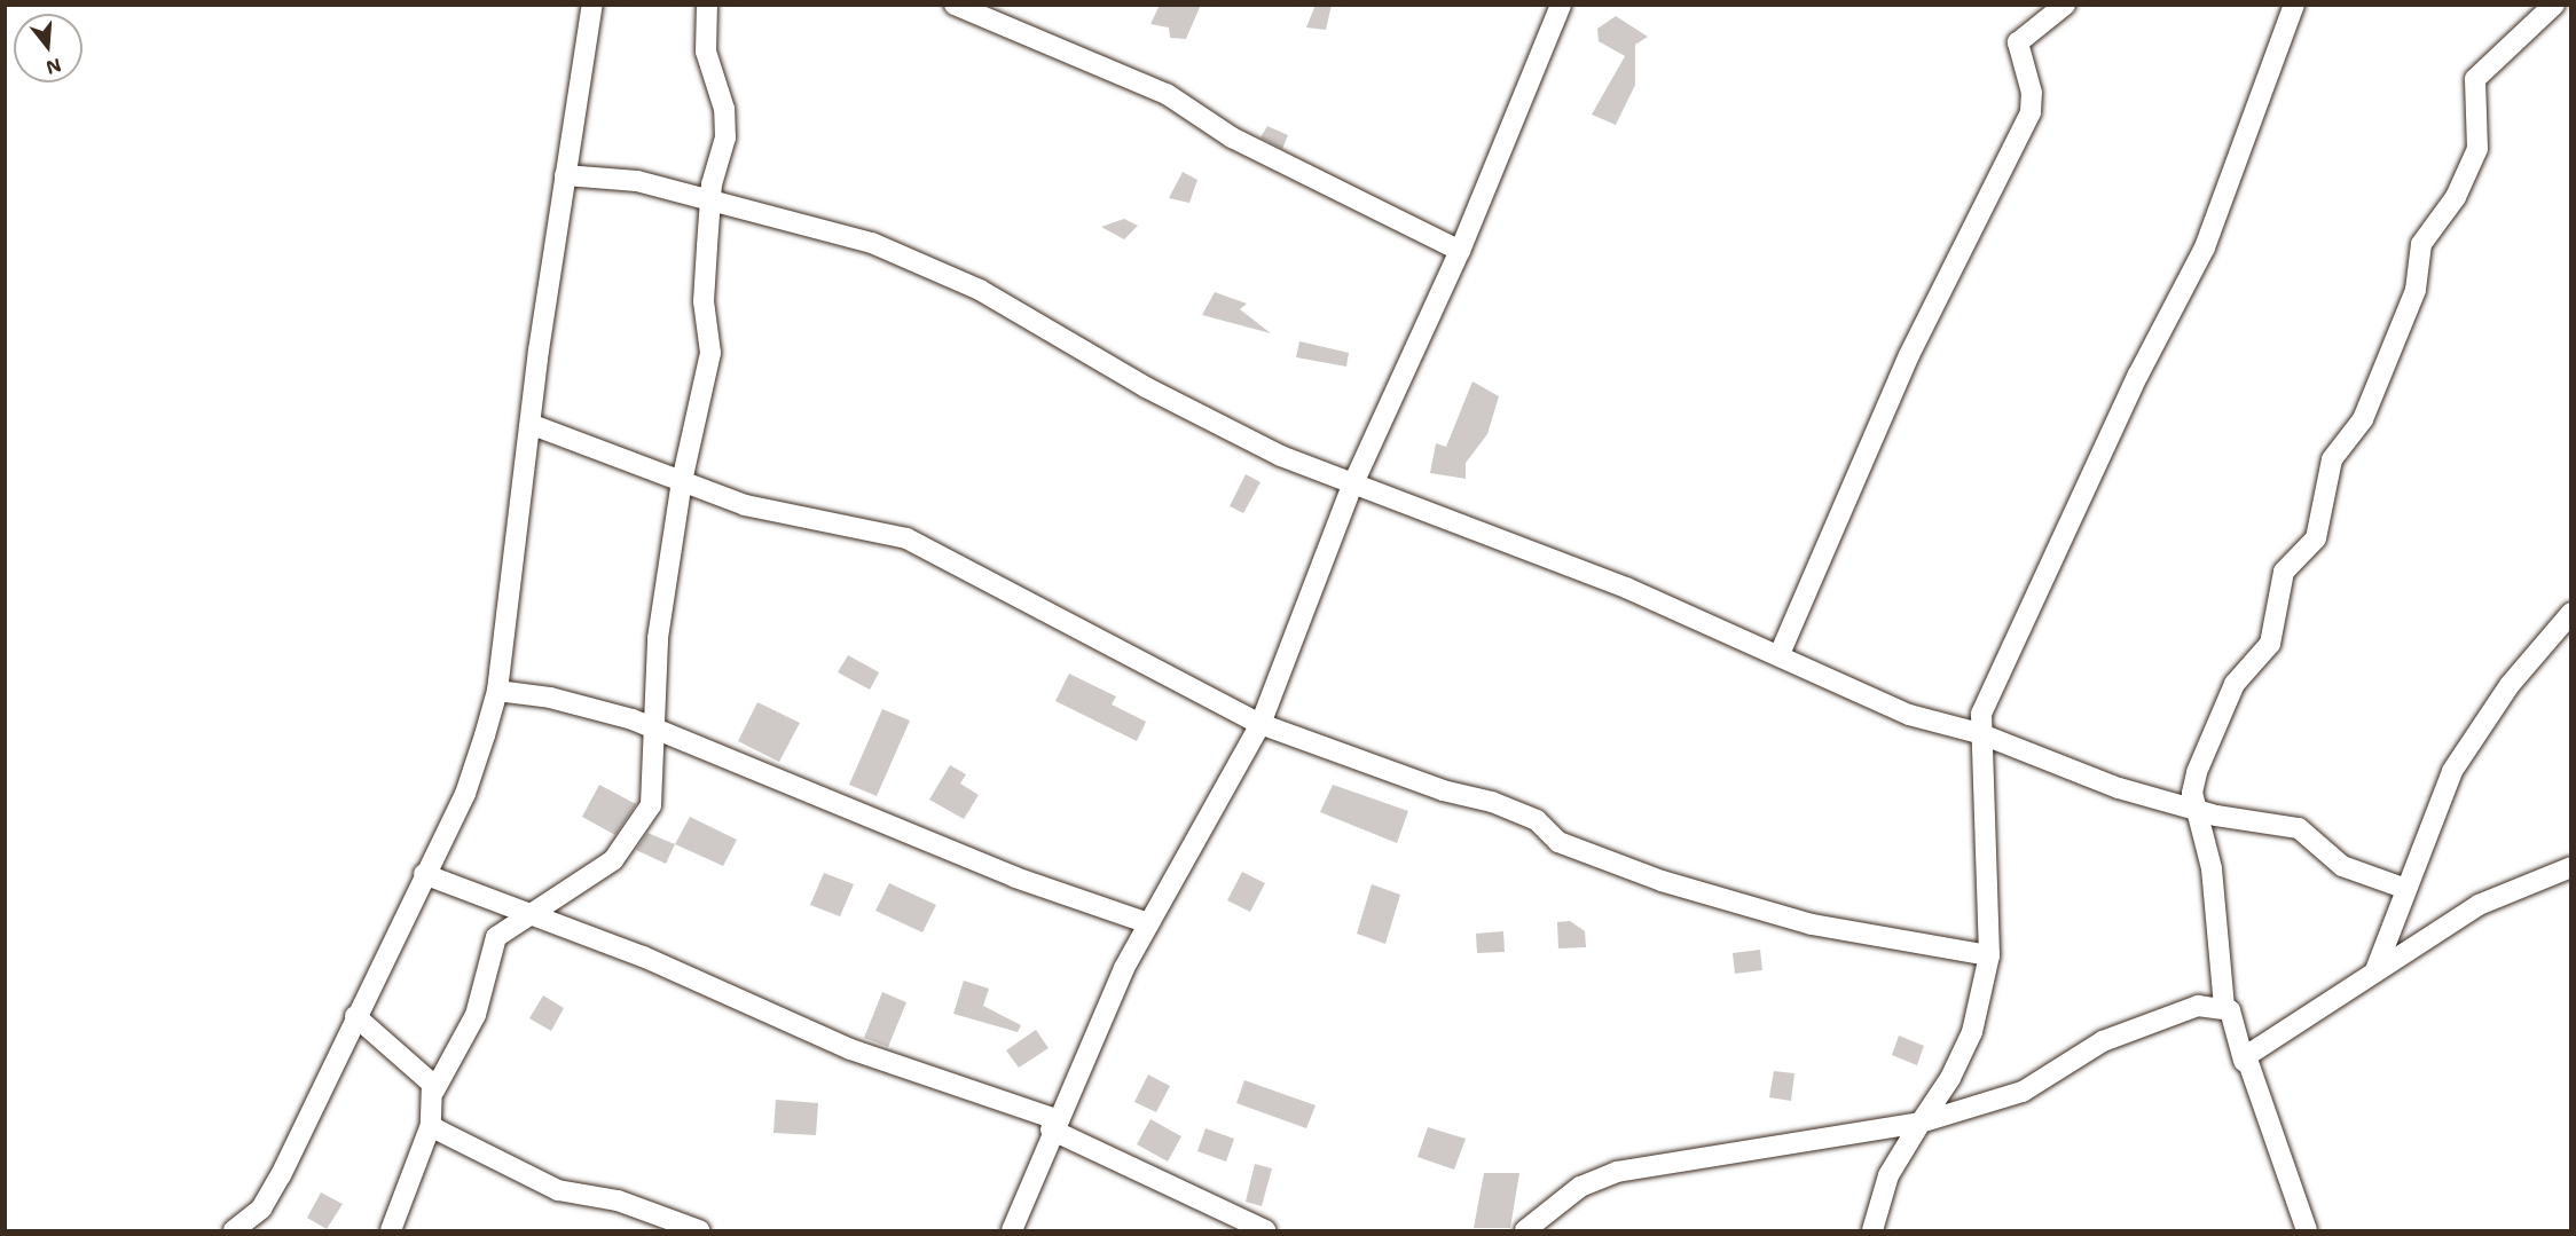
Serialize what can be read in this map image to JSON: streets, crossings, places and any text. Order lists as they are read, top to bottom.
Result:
{
  "north": "bottom"
}
